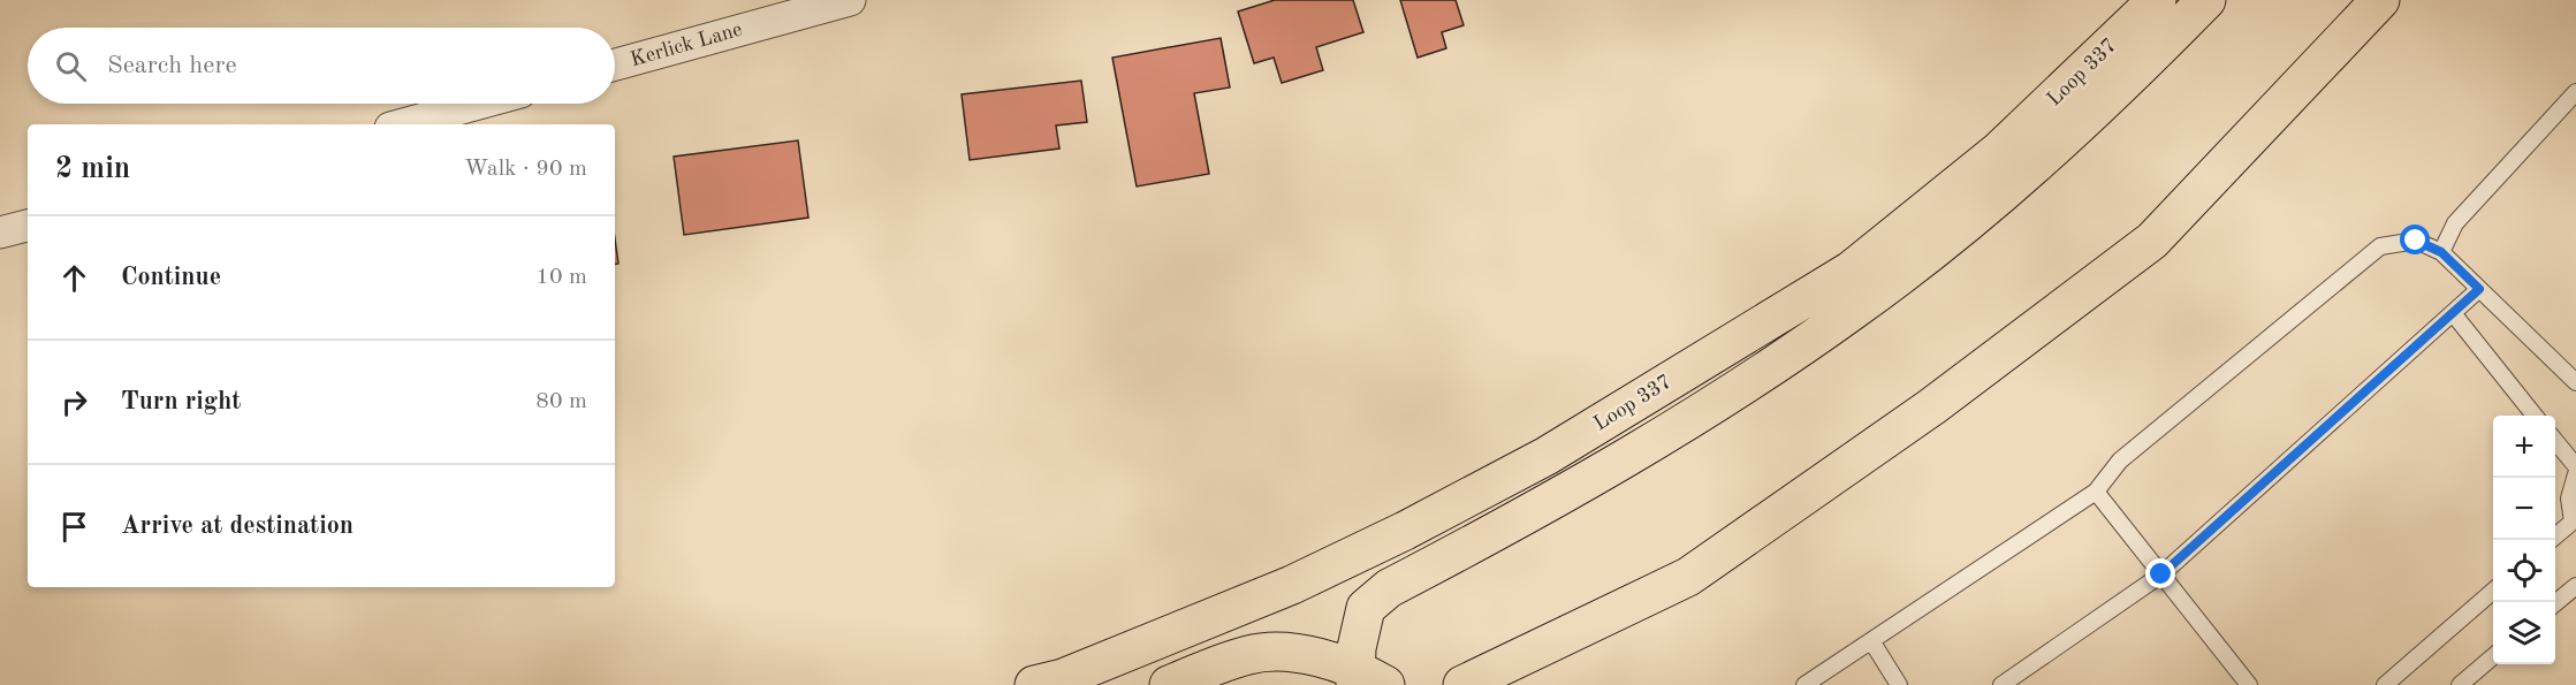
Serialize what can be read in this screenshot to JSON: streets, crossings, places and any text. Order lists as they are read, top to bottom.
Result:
{
  "streets": {
    "main road": ["Loop 337"],
    "street": ["Kerlick Lane"]
  },
  "page": {
    "search": "Search here",
    "heading": ["2 min", "Walk · 90 m"],
    "list": [
      ["Continue", "10 m"],
      ["Turn right", "80 m"],
      "Arrive at destination"
    ],
    "map_buttons": ["+", "−"]
  }
}
